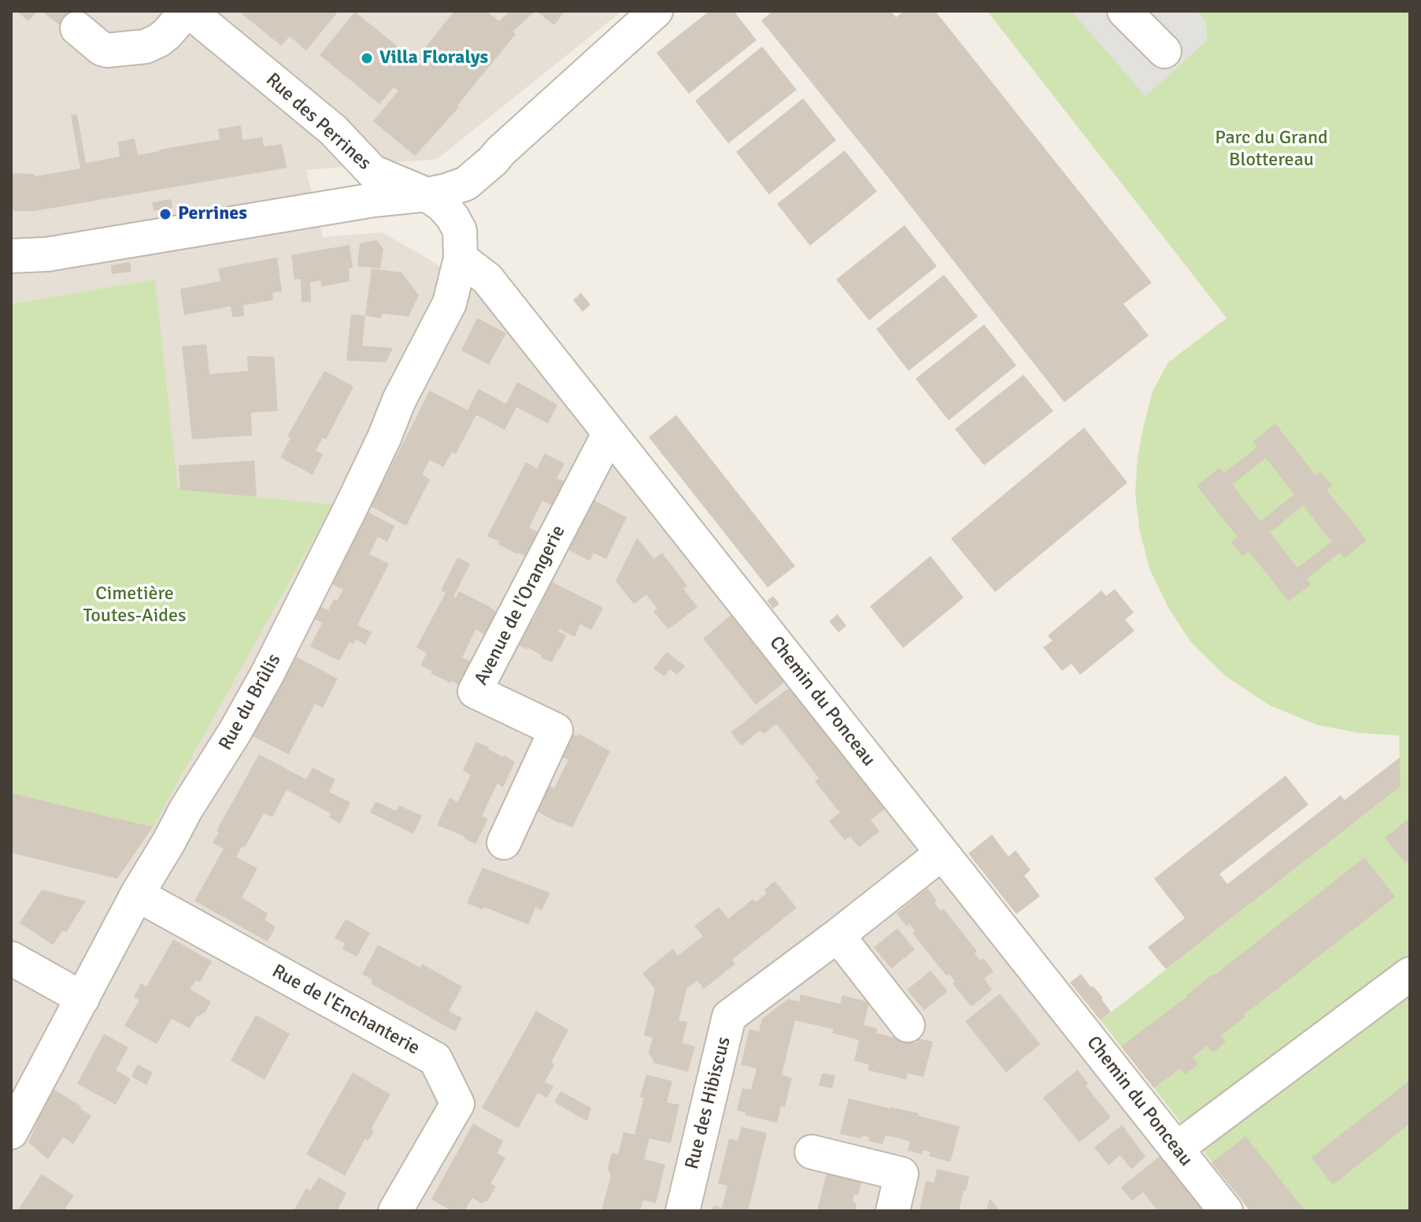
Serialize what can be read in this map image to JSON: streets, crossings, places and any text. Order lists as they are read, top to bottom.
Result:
{
  "streets": {
    "street": [
      "Rue des Perrines",
      "Avenue de l'Orangerie",
      "Chemin du Ponceau",
      "Rue du Brûlis",
      "Rue de l'Enchanterie",
      "Rue des Hibiscus"
    ]
  },
  "crossings": [
    ["Avenue de l'Orangerie", "Chemin du Ponceau"],
    ["Chemin du Ponceau", "Rue du Brûlis"],
    ["Chemin du Ponceau", "Rue des Hibiscus"],
    ["Rue du Brûlis", "Rue de l'Enchanterie"]
  ],
  "parks": ["Parc du Grand Blottereau", "Cimetière Toutes-Aides"],
  "places": ["Villa Floralys", "Perrines"]
}
